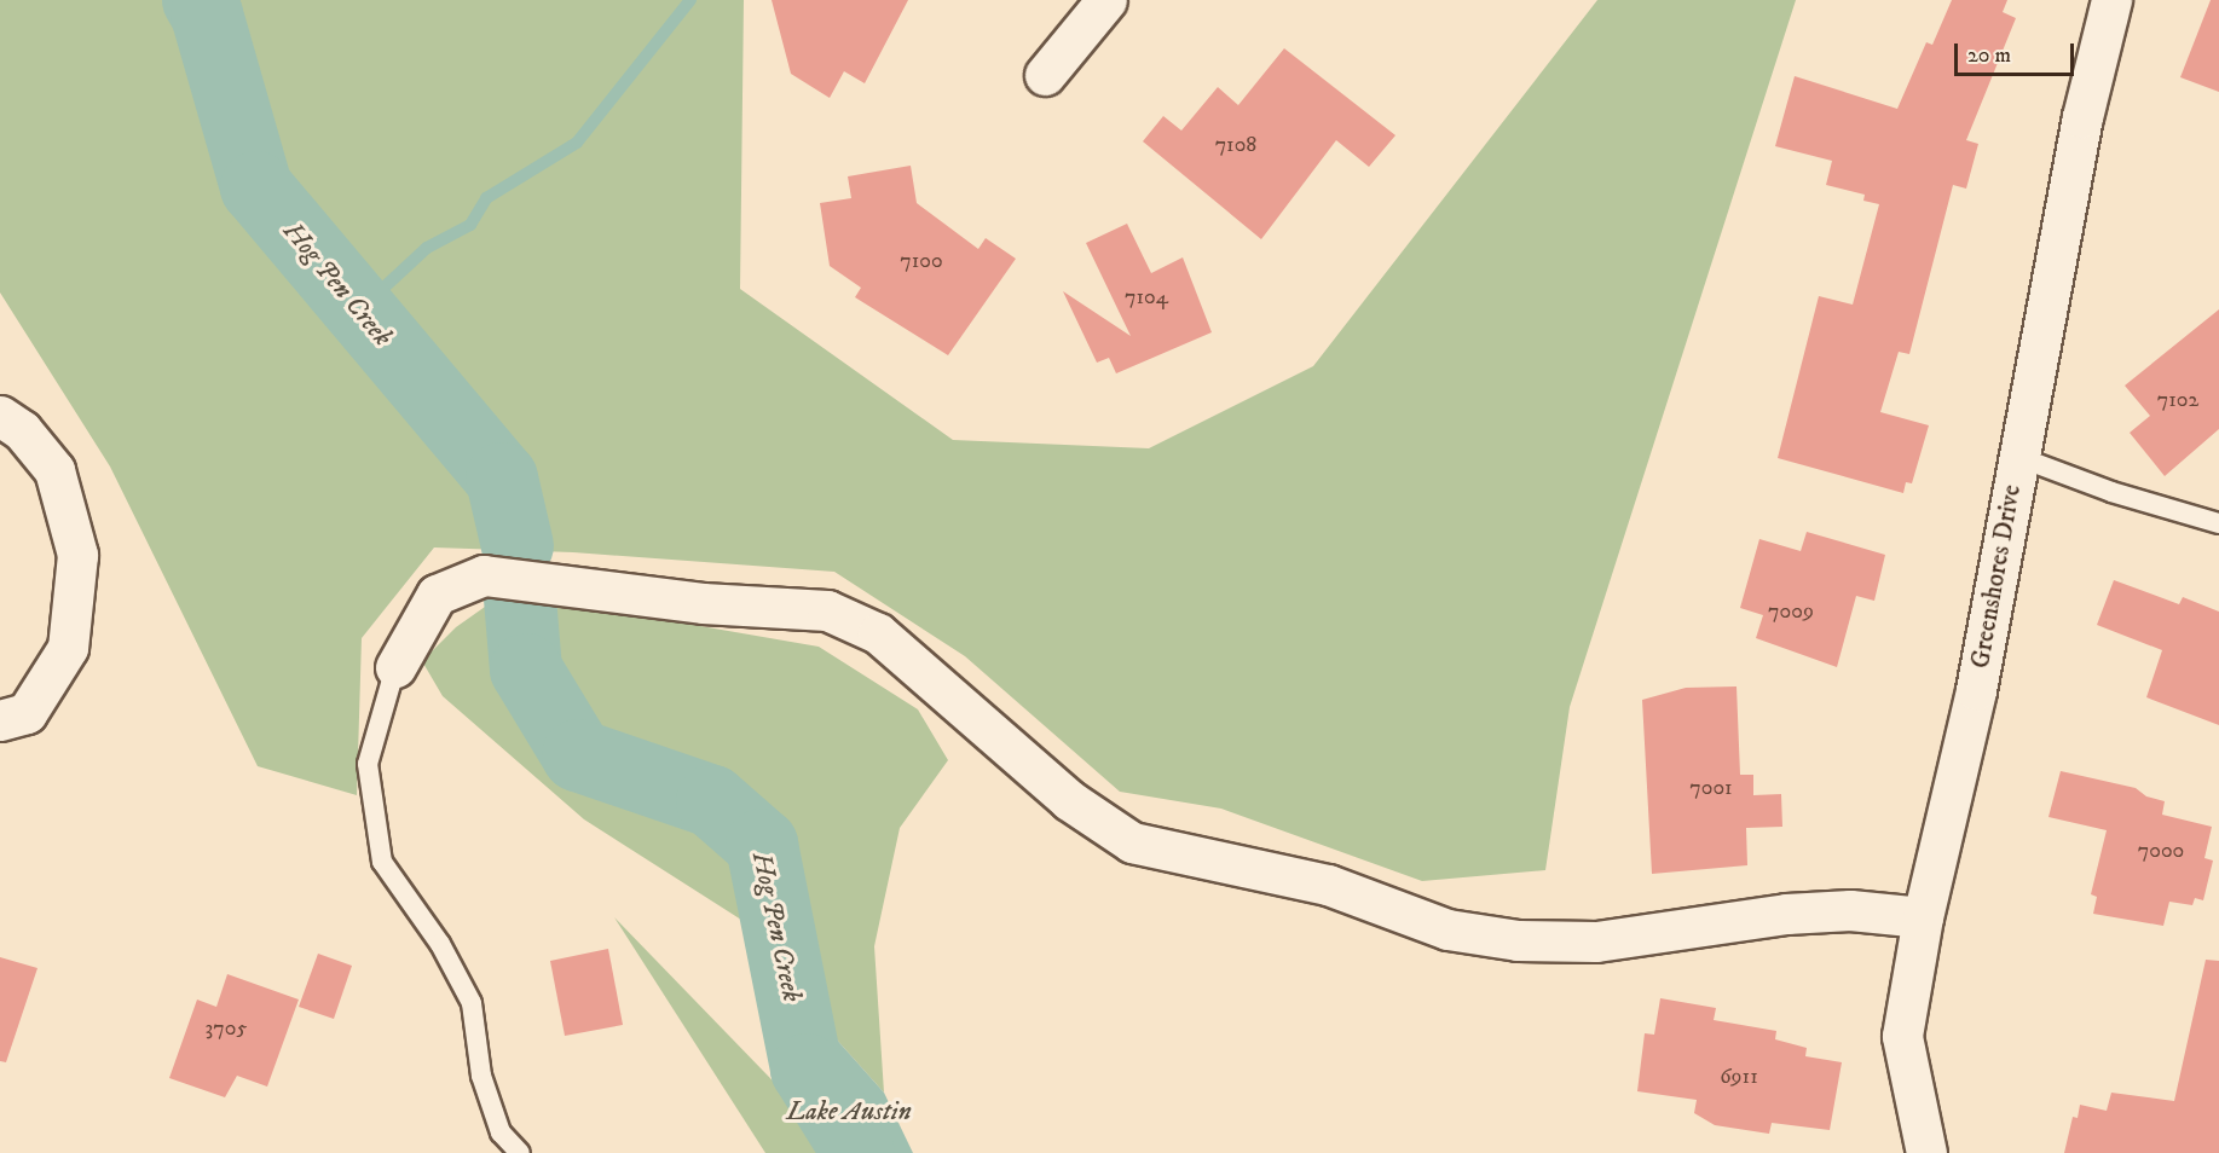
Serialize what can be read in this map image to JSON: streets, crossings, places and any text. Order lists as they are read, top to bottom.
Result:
{
  "streets": {
    "street": ["Greenshores Drive"]
  },
  "water": ["Hog Pen Creek", "Lake Austin"],
  "house_numbers": [
    "7108",
    "7100",
    "7104",
    "7102",
    "7009",
    "7001",
    "7000",
    "3705",
    "6911"
  ],
  "scale_bar": "20 m"
}
